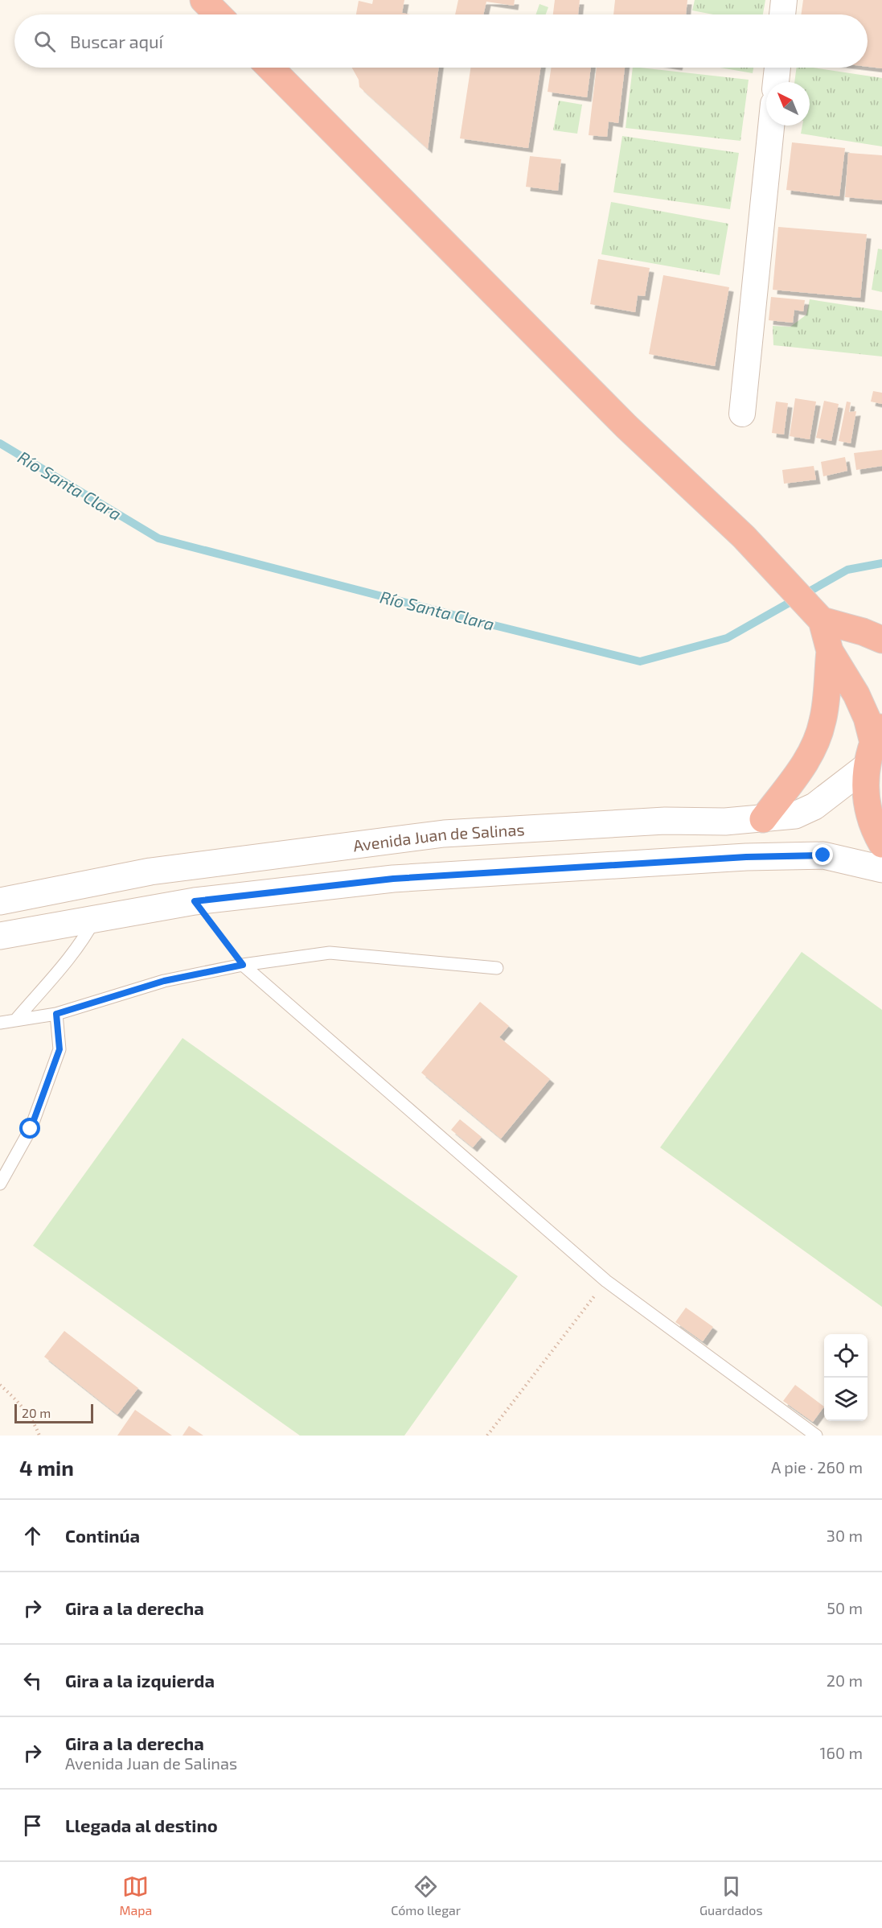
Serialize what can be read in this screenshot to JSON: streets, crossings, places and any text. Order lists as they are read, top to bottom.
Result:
{
  "streets": {
    "main road": ["Avenida Juan de Salinas"]
  },
  "water": ["Río Santa Clara"],
  "scale_bar": "20 m",
  "north": "top left",
  "page": {
    "search": "Buscar aquí",
    "scale": "20 m",
    "heading": ["4 min", "A pie · 260 m"],
    "list": [
      ["Continúa", "30 m"],
      ["Gira a la derecha", "50 m"],
      ["Gira a la izquierda", "20 m"],
      ["Gira a la derecha", "Avenida Juan de Salinas", "160 m"],
      "Llegada al destino"
    ],
    "nav": ["Mapa", "Cómo llegar", "Guardados"]
  }
}
